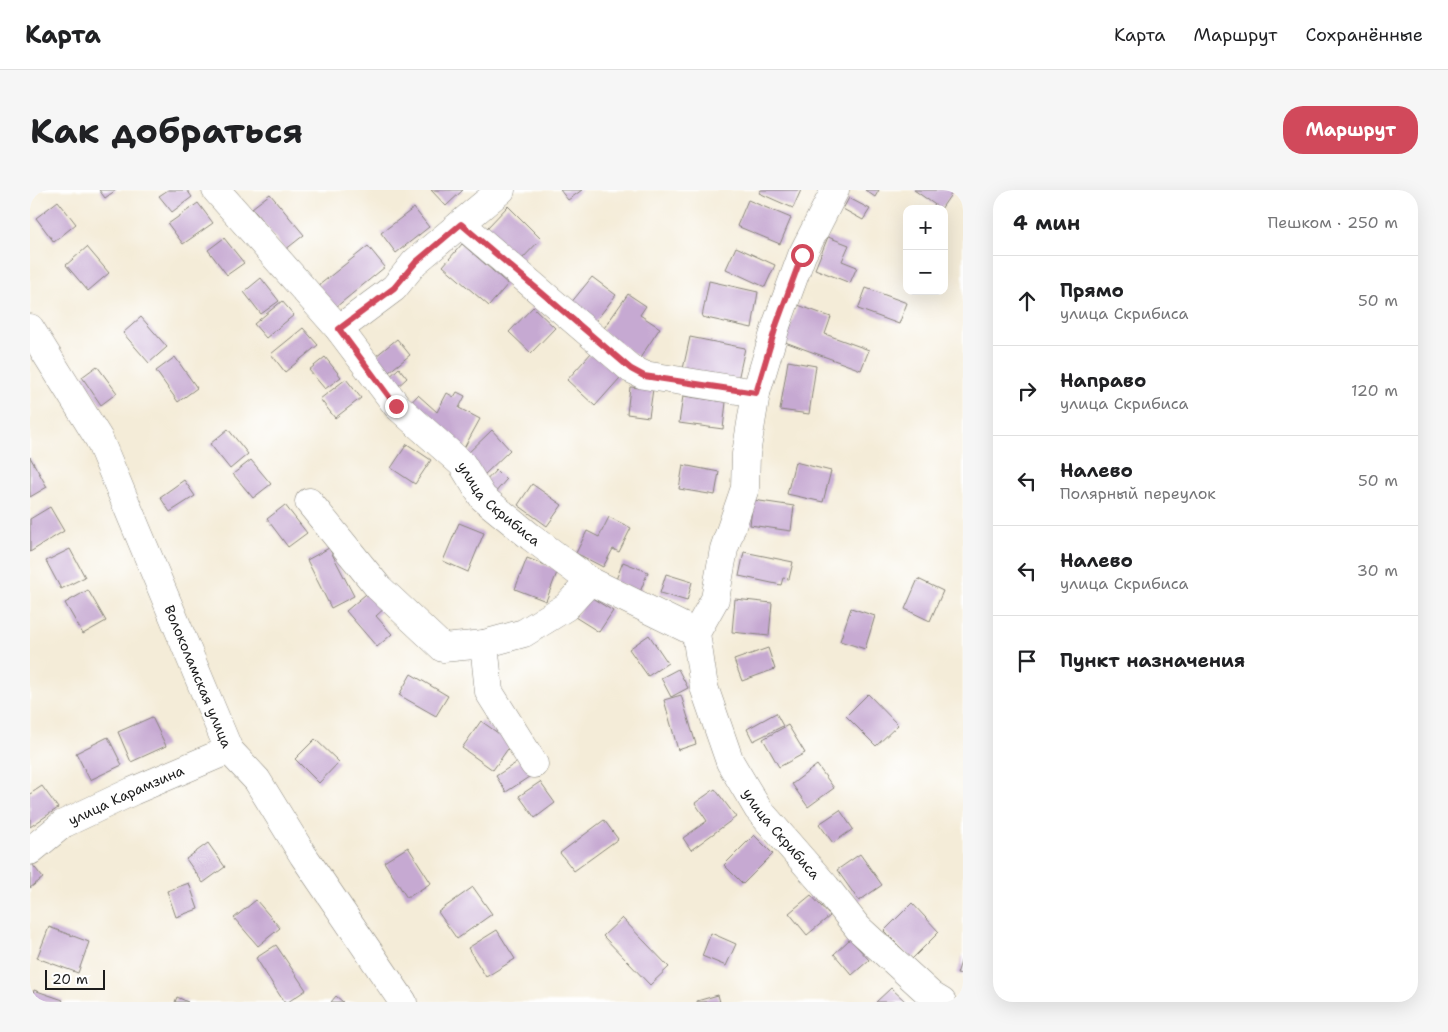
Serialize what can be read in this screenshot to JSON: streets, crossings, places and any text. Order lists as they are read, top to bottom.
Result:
{
  "streets": {
    "street": ["улица Скрибиса", "Волоколамская улица", "улица Карамзина"]
  },
  "crossings": [
    ["Волоколамская улица", "улица Карамзина"]
  ],
  "scale_bar": "20 m",
  "page": {
    "header": "Карта",
    "nav": ["Карта", "Маршрут", "Сохранённые"],
    "buttons": "Маршрут",
    "title": "Как добраться",
    "heading": ["4 мин", "Пешком · 250 m"],
    "map_buttons": ["+", "−"],
    "list": [
      ["Прямо", "улица Скрибиса", "50 m"],
      ["Направо", "улица Скрибиса", "120 m"],
      ["Налево", "Полярный переулок", "50 m"],
      ["Налево", "улица Скрибиса", "30 m"],
      "Пункт назначения"
    ],
    "scale": "20 m"
  }
}
